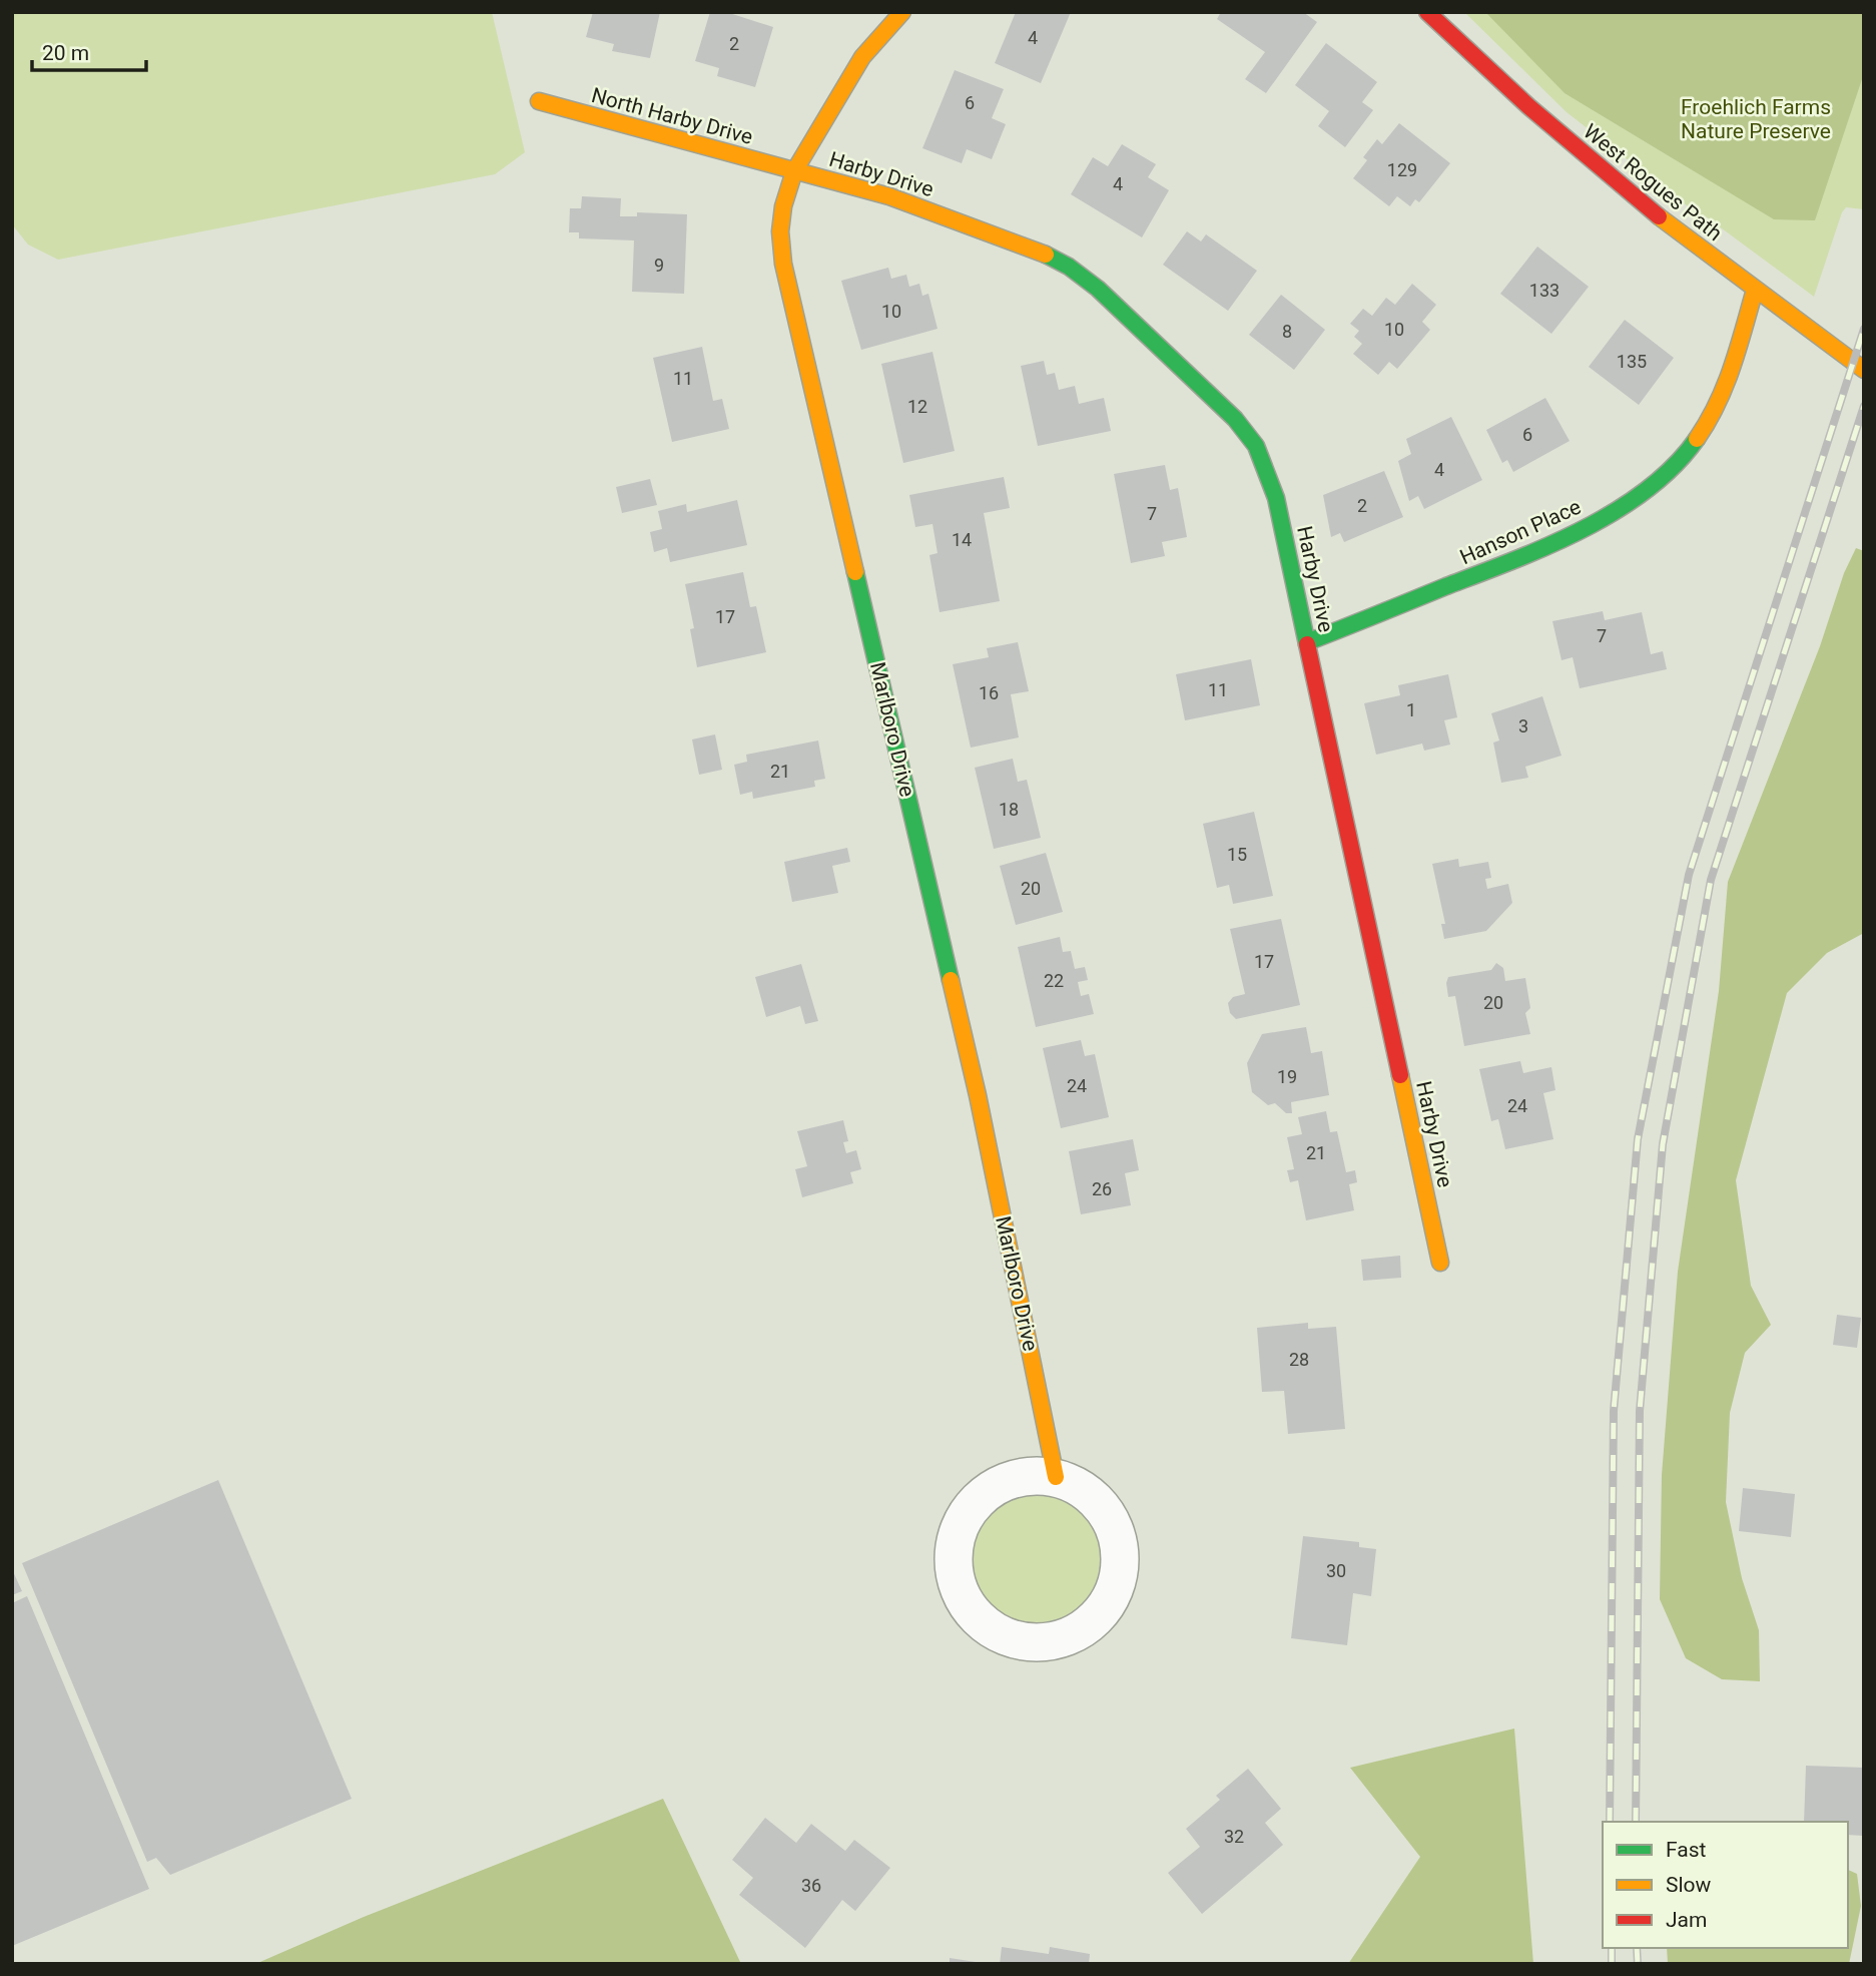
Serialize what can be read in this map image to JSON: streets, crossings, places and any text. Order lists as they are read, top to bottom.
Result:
{
  "streets": {
    "street": [
      "North Harby Drive",
      "Harby Drive",
      "West Rogues Path",
      "Hanson Place",
      "Marlboro Drive"
    ]
  },
  "crossings": [
    ["North Harby Drive", "Harby Drive"],
    ["North Harby Drive", "Marlboro Drive"],
    ["Harby Drive", "Hanson Place"],
    ["Harby Drive", "Marlboro Drive"],
    ["West Rogues Path", "Hanson Place"]
  ],
  "parks": ["Froehlich Farms Nature Preserve"],
  "house_numbers": [
    "4",
    "2",
    "6",
    "129",
    "4",
    "9",
    "133",
    "10",
    "10",
    "8",
    "135",
    "11",
    "12",
    "6",
    "4",
    "2",
    "7",
    "14",
    "17",
    "7",
    "11",
    "16",
    "1",
    "3",
    "21",
    "18",
    "15",
    "20",
    "17",
    "22",
    "20",
    "19",
    "24",
    "24",
    "21",
    "26",
    "28",
    "30",
    "32",
    "36"
  ],
  "legend": ["Fast", "Slow", "Jam"],
  "scale_bar": "20 m"
}
